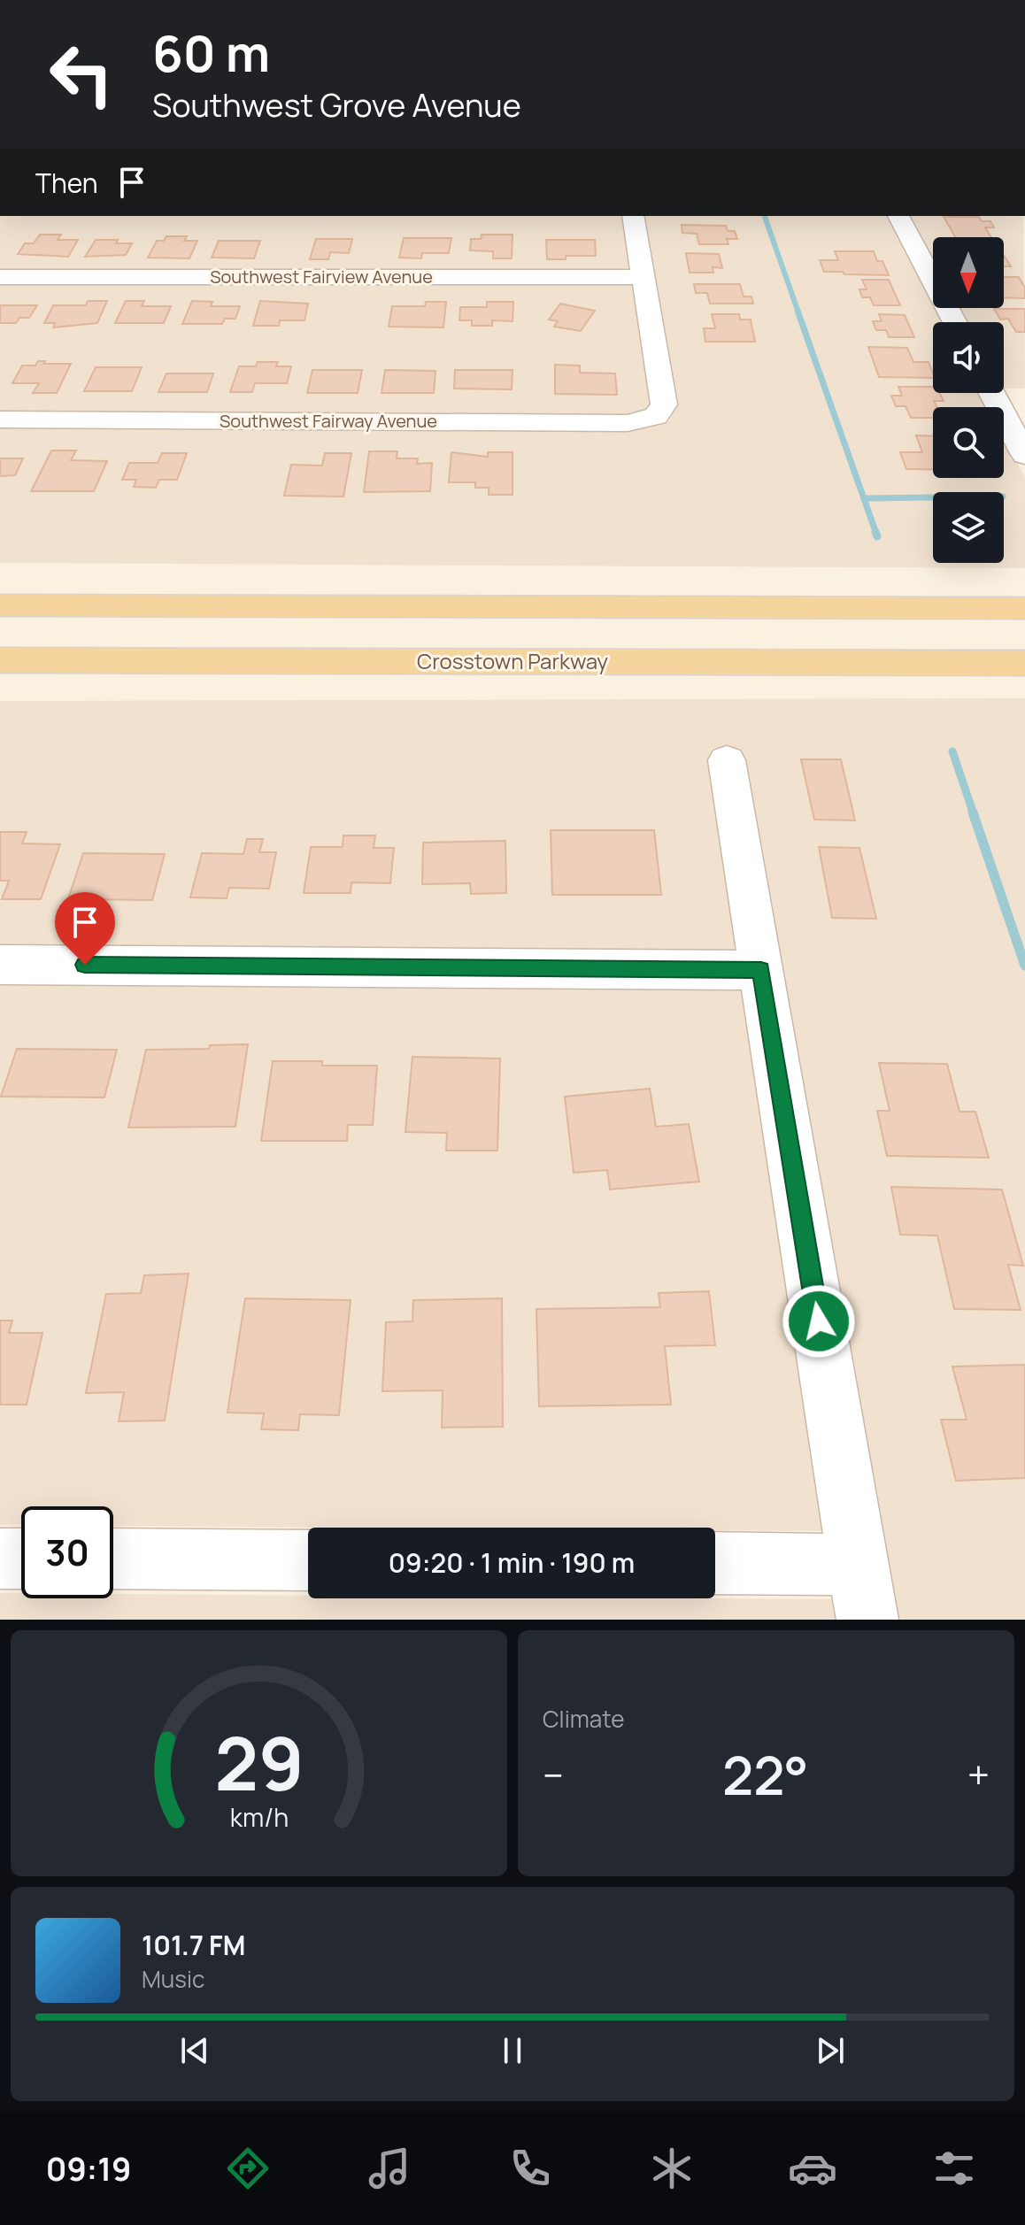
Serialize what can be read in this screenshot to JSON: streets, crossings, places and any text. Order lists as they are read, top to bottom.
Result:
{
  "streets": {
    "main road": ["Crosstown Parkway"],
    "street": ["Southwest Fairview Avenue", "Southwest Fairway Avenue"]
  },
  "crossings": [
    ["Southwest Fairview Avenue", "Southwest Fairway Avenue"]
  ],
  "north": "bottom",
  "page": {
    "turn": ["60 m", "Southwest Grove Avenue"],
    "then": "Then",
    "limit": "30",
    "trip": "09:20 · 1 min · 190 m",
    "tile": "Climate",
    "heat": ["−", "22°", "+"],
    "song": ["101.7 FM", "Music"],
    "tabs": "09:19",
    "gauge": ["29", "km/h"]
  }
}
